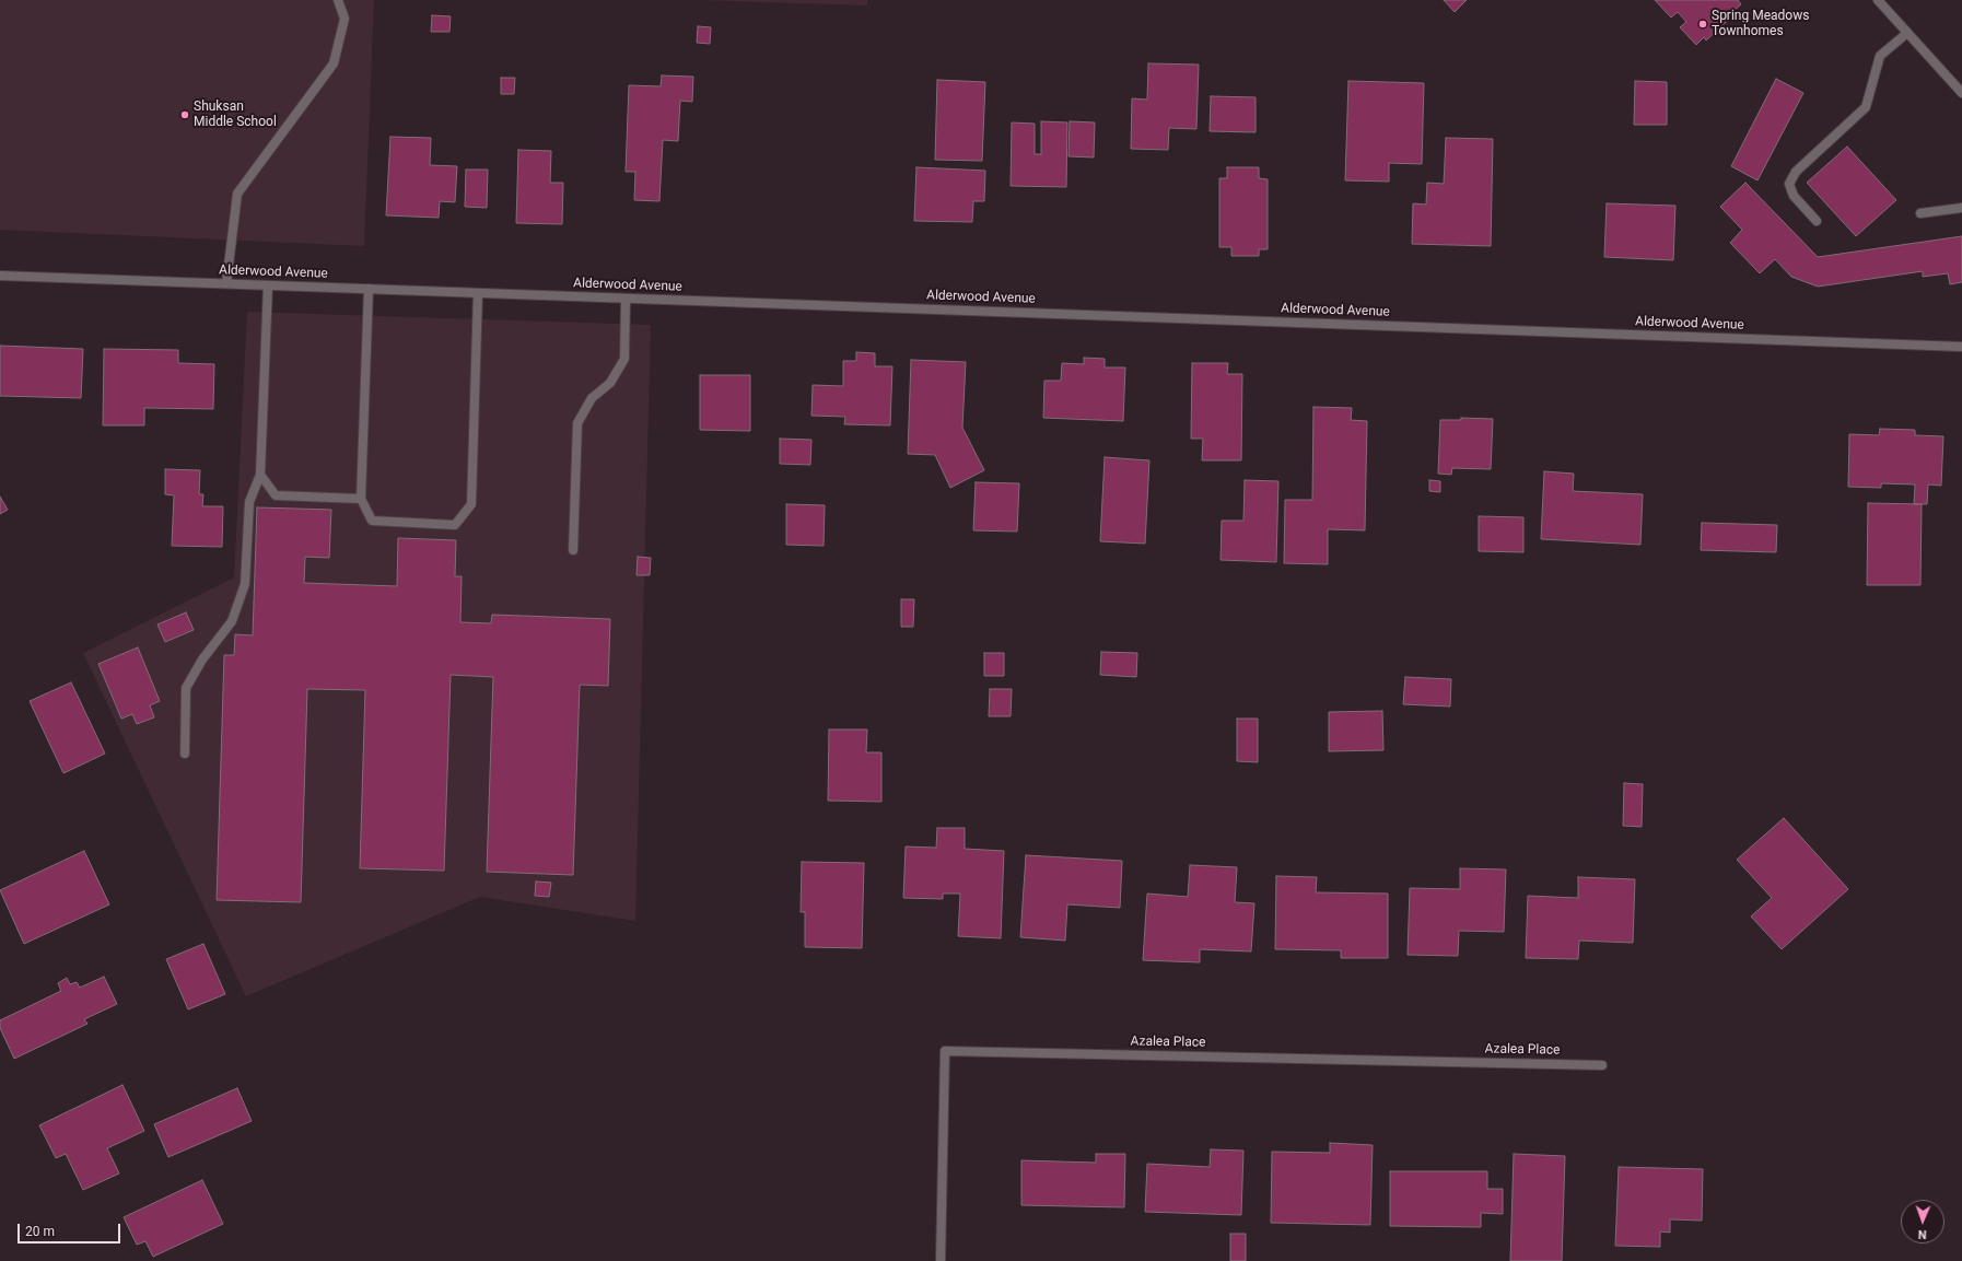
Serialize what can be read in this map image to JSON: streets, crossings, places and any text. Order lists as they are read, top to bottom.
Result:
{
  "streets": {
    "street": ["Alderwood Avenue", "Azalea Place"]
  },
  "places": ["Spring Meadows Townhomes", "Shuksan Middle School"],
  "scale_bar": "20 m",
  "north": "bottom"
}
